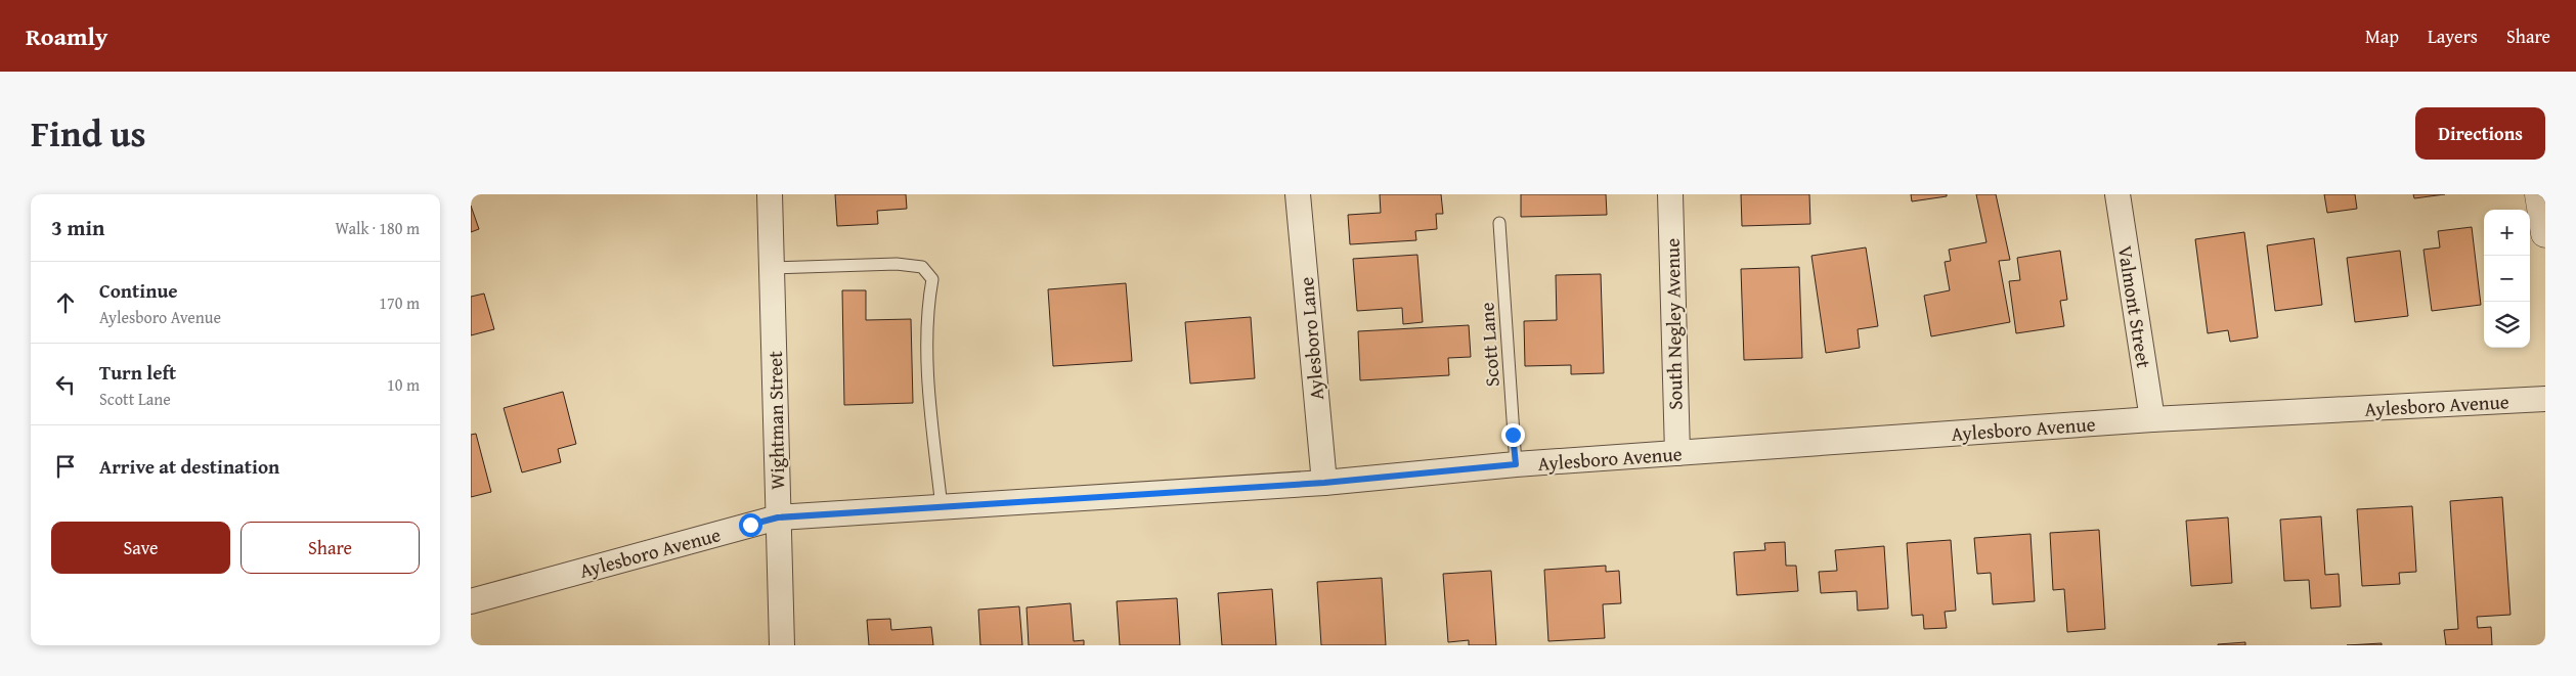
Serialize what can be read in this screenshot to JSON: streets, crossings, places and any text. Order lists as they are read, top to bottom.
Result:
{
  "streets": {
    "street": [
      "Valmont Street",
      "South Negley Avenue",
      "Aylesboro Lane",
      "Aylesboro Avenue",
      "Wightman Street"
    ],
    "lane": ["Scott Lane"]
  },
  "crossings": [
    ["Valmont Street", "Aylesboro Avenue"],
    ["South Negley Avenue", "Aylesboro Avenue"],
    ["Aylesboro Lane", "Aylesboro Avenue"],
    ["Scott Lane", "Aylesboro Avenue"],
    ["Aylesboro Avenue", "Wightman Street"]
  ],
  "page": {
    "header": "Roamly",
    "nav": ["Map", "Layers", "Share"],
    "title": "Find us",
    "buttons": [
      "Directions",
      ["Save", "Share"]
    ],
    "heading": ["3 min", "Walk · 180 m"],
    "map_buttons": ["+", "−"],
    "list": [
      ["Continue", "Aylesboro Avenue", "170 m"],
      ["Turn left", "Scott Lane", "10 m"],
      "Arrive at destination"
    ]
  }
}
